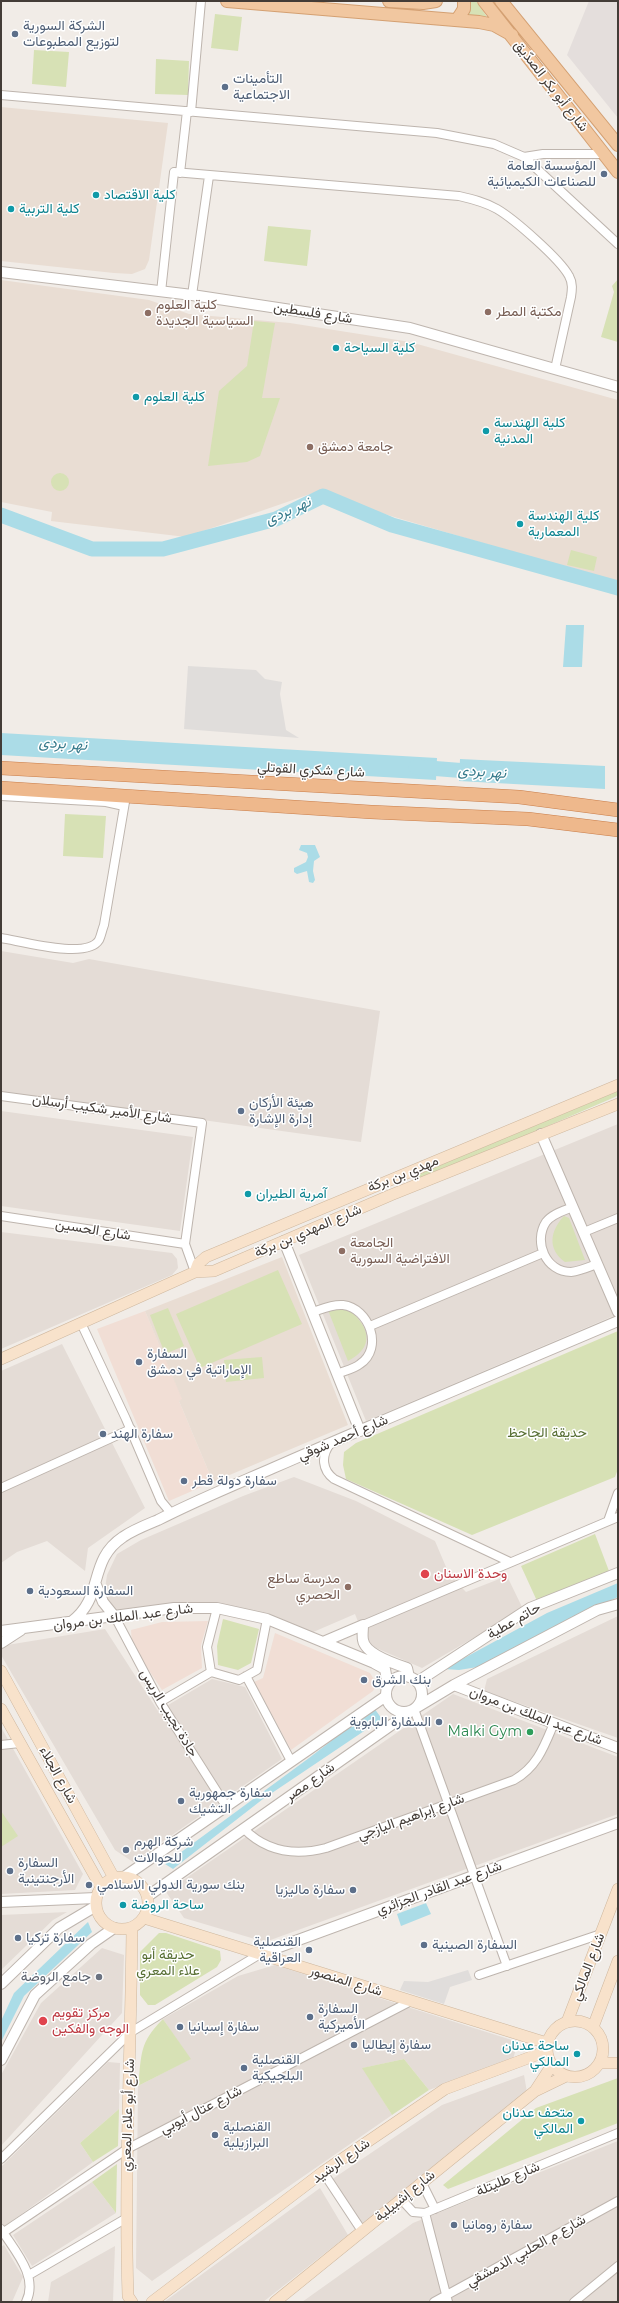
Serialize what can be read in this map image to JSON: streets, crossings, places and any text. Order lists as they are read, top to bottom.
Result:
{
  "streets": {
    "highway": ["شارع شكري القوتلي"],
    "main road": [
      "شارع أبو بكر الصدّيق",
      "مهدي بن بركة",
      "شارع المهدي بن بركة",
      "شارع الجلاء",
      "شارع المالكي",
      "شارع المنصور",
      "شارع أبو علاء المعري",
      "شارع الرشيد",
      "شارع إشبيلية"
    ],
    "street": [
      "شارع فلسطين",
      "شارع الأمير شكيب أرسلان",
      "شارع الحسين",
      "شارع أحمد شوقي",
      "شارع عبد الملك بن مروان",
      "حاتم عطية",
      "جادة نجيب الريس",
      "شارع مصر",
      "شارع إبراهيم اليازجي",
      "شارع عبد القادر الجزائري",
      "شارع عتال أيوبي",
      "شارع طليتلة",
      "شارع م الحلبي الدمشقي"
    ]
  },
  "crossings": [
    ["شارع الأمير شكيب أرسلان", "شارع الحسين"],
    ["مهدي بن بركة", "شارع المهدي بن بركة"],
    ["شارع أحمد شوقي", "شارع عبد الملك بن مروان"],
    ["شارع عبد الملك بن مروان", "حاتم عطية"],
    ["شارع عبد الملك بن مروان", "جادة نجيب الريس"],
    ["شارع عبد الملك بن مروان", "شارع مصر"],
    ["شارع عبد الملك بن مروان", "شارع إبراهيم اليازجي"],
    ["حاتم عطية", "شارع مصر"],
    ["جادة نجيب الريس", "شارع مصر"],
    ["شارع الجلاء", "شارع مصر"],
    ["شارع الجلاء", "شارع المنصور"],
    ["شارع الجلاء", "شارع أبو علاء المعري"],
    ["شارع مصر", "شارع إبراهيم اليازجي"],
    ["شارع مصر", "شارع المنصور"],
    ["شارع مصر", "شارع أبو علاء المعري"],
    ["شارع عبد القادر الجزائري", "شارع المنصور"],
    ["شارع المالكي", "شارع المنصور"],
    ["شارع المالكي", "شارع الرشيد"],
    ["شارع المنصور", "شارع عتال أيوبي"],
    ["شارع المنصور", "شارع أبو علاء المعري"],
    ["شارع المنصور", "شارع الرشيد"],
    ["شارع عتال أيوبي", "شارع أبو علاء المعري"]
  ],
  "water": ["نهر بردى"],
  "parks": ["حديقة الجاحظ", "حديقة أبو علاء المعري"],
  "places": [
    "الشركة السورية لتوزيع المطبوعات",
    "التأمينات الاجتماعية",
    "المؤسسة العامة للصناعات الكيميائية",
    "كلية الاقتصاد",
    "كلية التربية",
    "مكتبة المطر",
    "كلية العلوم السياسية الجديدة",
    "كلية السياحة",
    "كلية العلوم",
    "كلية الهندسة المدنية",
    "جامعة دمشق",
    "كلية الهندسة المعمارية",
    "هيئة الأركان إدارة الإشارة",
    "آمرية الطيران",
    "الجامعة الافتراضية السورية",
    "السفارة الإماراتية في دمشق",
    "سفارة الهند",
    "سفارة دولة قطر",
    "وحدة الاسنان",
    "مدرسة ساطع الحصري",
    "السفارة السعودية",
    "بنك الشرق",
    "السفارة البابوية",
    "Malki Gym",
    "سفارة جمهورية التشيك",
    "شركة الهرم للحوالات",
    "السفارة الأرجنتينية",
    "بنك سورية الدولي الاسلامي",
    "سفارة ماليزيا",
    "ساحة الروضة",
    "سفارة تركيا",
    "السفارة الصينية",
    "القنصلية العراقية",
    "جامع الروضة",
    "السفارة الأميركية",
    "مركز تقويم الوجه والفكين",
    "سفارة إسبانيا",
    "سفارة إيطاليا",
    "ساحة عدنان المالكي",
    "القنصلية البلجيكية",
    "متحف عدنان المالكي",
    "القنصلية البرازيلية",
    "سفارة رومانيا"
  ]
}
